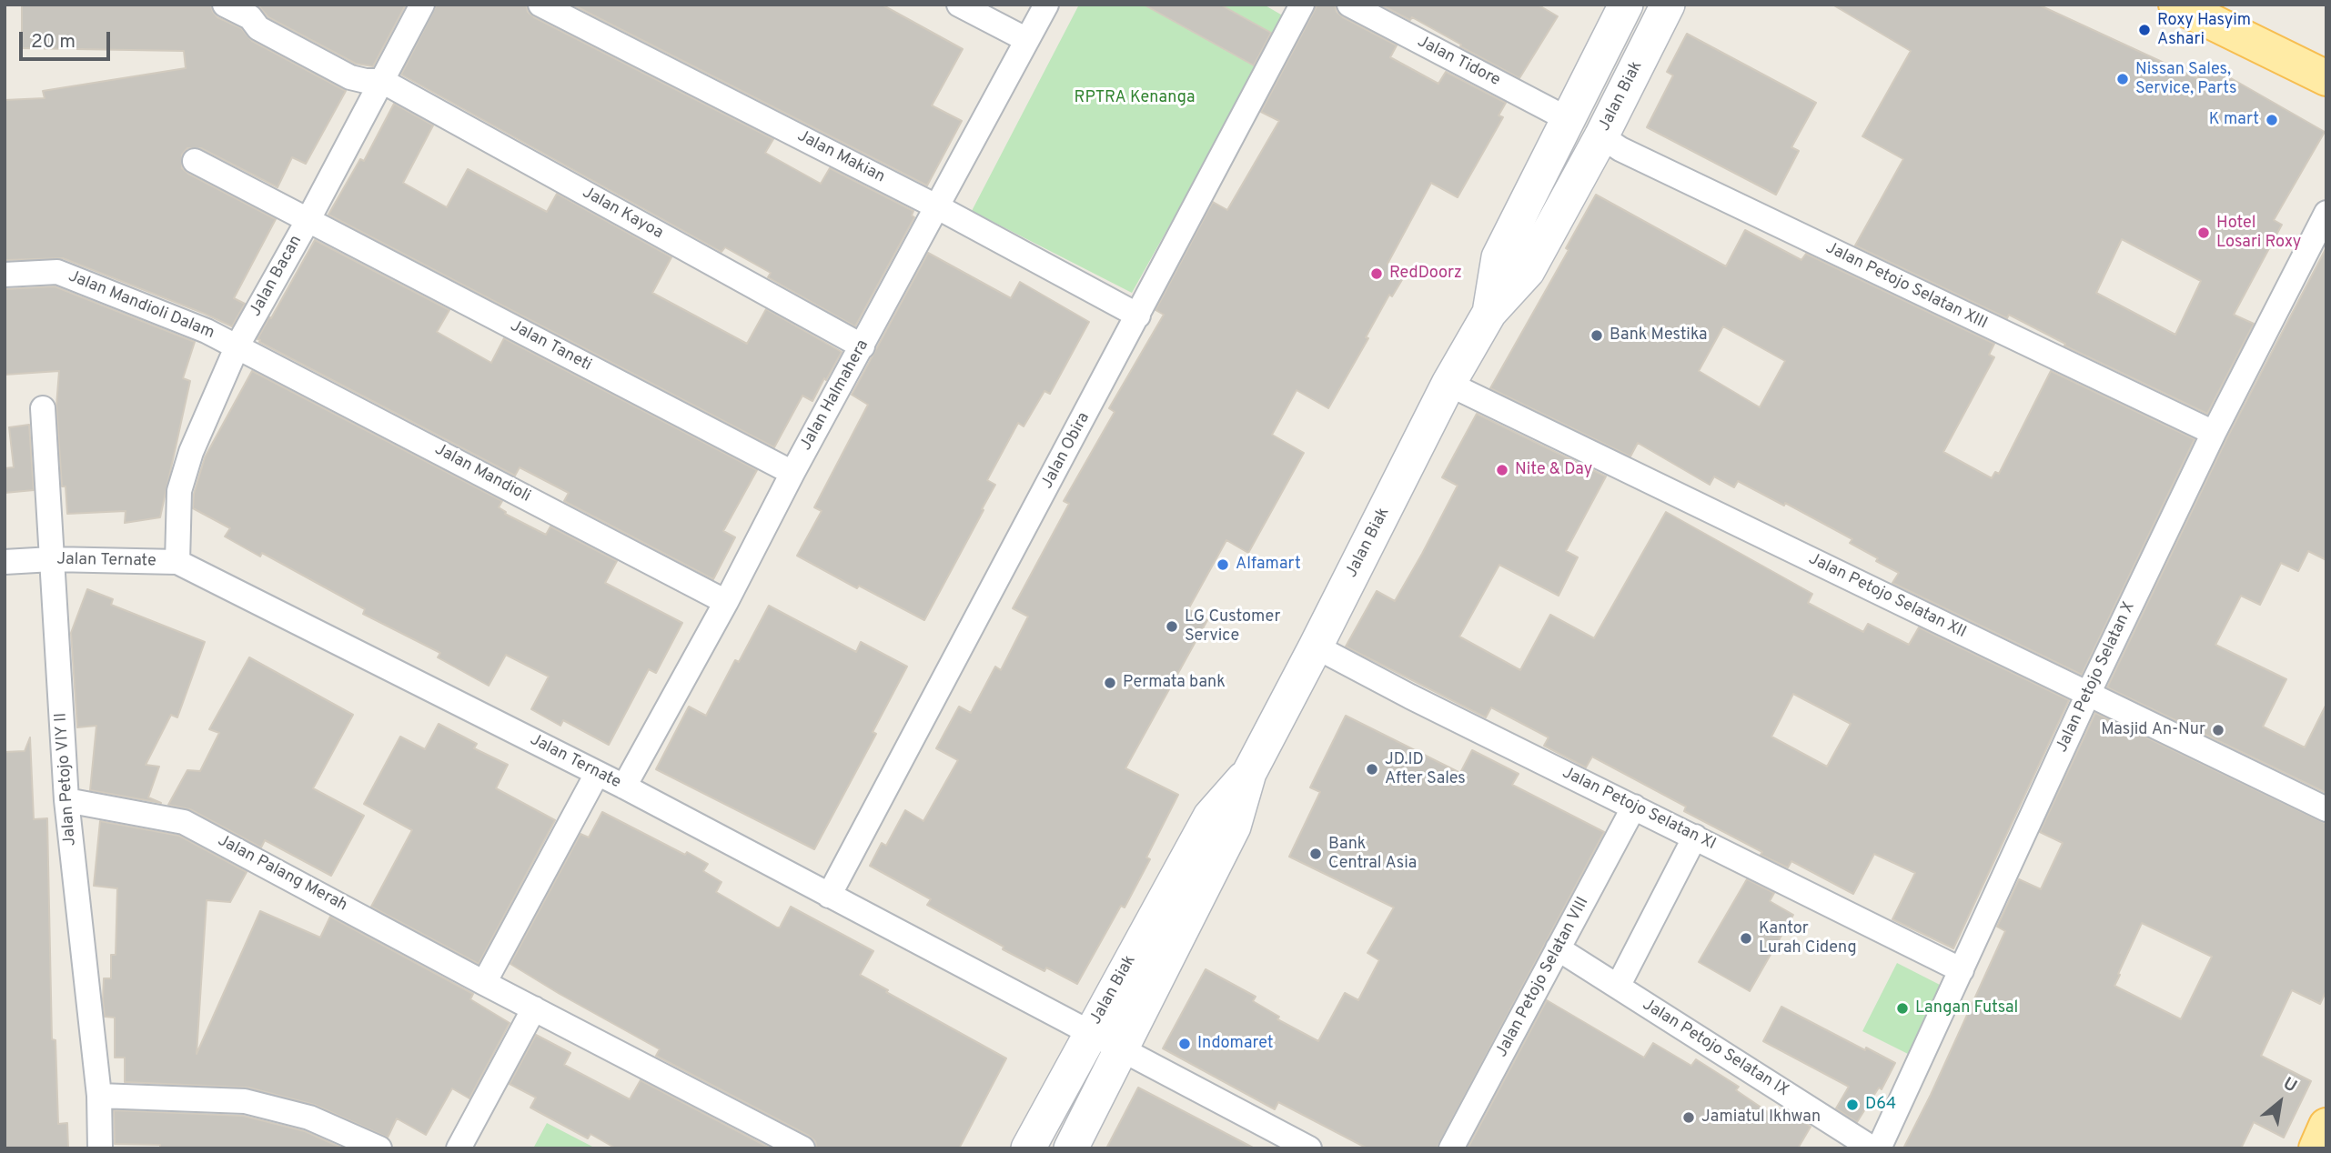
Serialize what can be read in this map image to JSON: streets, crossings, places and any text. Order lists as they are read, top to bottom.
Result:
{
  "streets": {
    "main road": ["Jalan Biak"],
    "street": [
      "Jalan Tidore",
      "Jalan Makian",
      "Jalan Kayoa",
      "Jalan Bacan",
      "Jalan Petojo Selatan XIII",
      "Jalan Mandioli Dalam",
      "Jalan Taneti",
      "Jalan Halmahera",
      "Jalan Obira",
      "Jalan Mandioli",
      "Jalan Ternate",
      "Jalan Petojo Selatan XII",
      "Jalan Petojo Selatan X",
      "Jalan Petojo VIY II",
      "Jalan Petojo Selatan XI",
      "Jalan Palang Merah",
      "Jalan Petojo Selatan VIII",
      "Jalan Petojo Selatan IX"
    ]
  },
  "crossings": [
    ["Jalan Tidore", "Jalan Biak"],
    ["Jalan Biak", "Jalan Petojo Selatan XIII"],
    ["Jalan Biak", "Jalan Ternate"],
    ["Jalan Biak", "Jalan Petojo Selatan XII"],
    ["Jalan Biak", "Jalan Petojo Selatan XI"],
    ["Jalan Makian", "Jalan Halmahera"],
    ["Jalan Makian", "Jalan Obira"],
    ["Jalan Kayoa", "Jalan Bacan"],
    ["Jalan Kayoa", "Jalan Halmahera"],
    ["Jalan Bacan", "Jalan Mandioli Dalam"],
    ["Jalan Bacan", "Jalan Taneti"],
    ["Jalan Bacan", "Jalan Mandioli"],
    ["Jalan Bacan", "Jalan Ternate"],
    ["Jalan Petojo Selatan XIII", "Jalan Petojo Selatan X"],
    ["Jalan Mandioli Dalam", "Jalan Mandioli"],
    ["Jalan Taneti", "Jalan Halmahera"],
    ["Jalan Halmahera", "Jalan Mandioli"],
    ["Jalan Halmahera", "Jalan Ternate"],
    ["Jalan Obira", "Jalan Ternate"],
    ["Jalan Ternate", "Jalan Petojo VIY II"],
    ["Jalan Petojo Selatan XII", "Jalan Petojo Selatan X"],
    ["Jalan Petojo Selatan X", "Jalan Petojo Selatan XI"],
    ["Jalan Petojo VIY II", "Jalan Palang Merah"],
    ["Jalan Petojo Selatan XI", "Jalan Petojo Selatan VIII"],
    ["Jalan Petojo Selatan VIII", "Jalan Petojo Selatan IX"]
  ],
  "parks": ["RPTRA Kenanga"],
  "places": [
    "Roxy Hasyim Ashari",
    "Nissan Sales, Service, Parts",
    "K mart",
    "Hotel Losari Roxy",
    "RedDoorz",
    "Bank Mestika",
    "Nite & Day",
    "Alfamart",
    "LG Customer Service",
    "Permata bank",
    "Masjid An-Nur",
    "JD.ID After Sales",
    "Bank Central Asia",
    "Kantor Lurah Cideng",
    "Langan Futsal",
    "Indomaret",
    "D64",
    "Jamiatul Ikhwan"
  ],
  "scale_bar": "20 m",
  "north": "top right"
}
